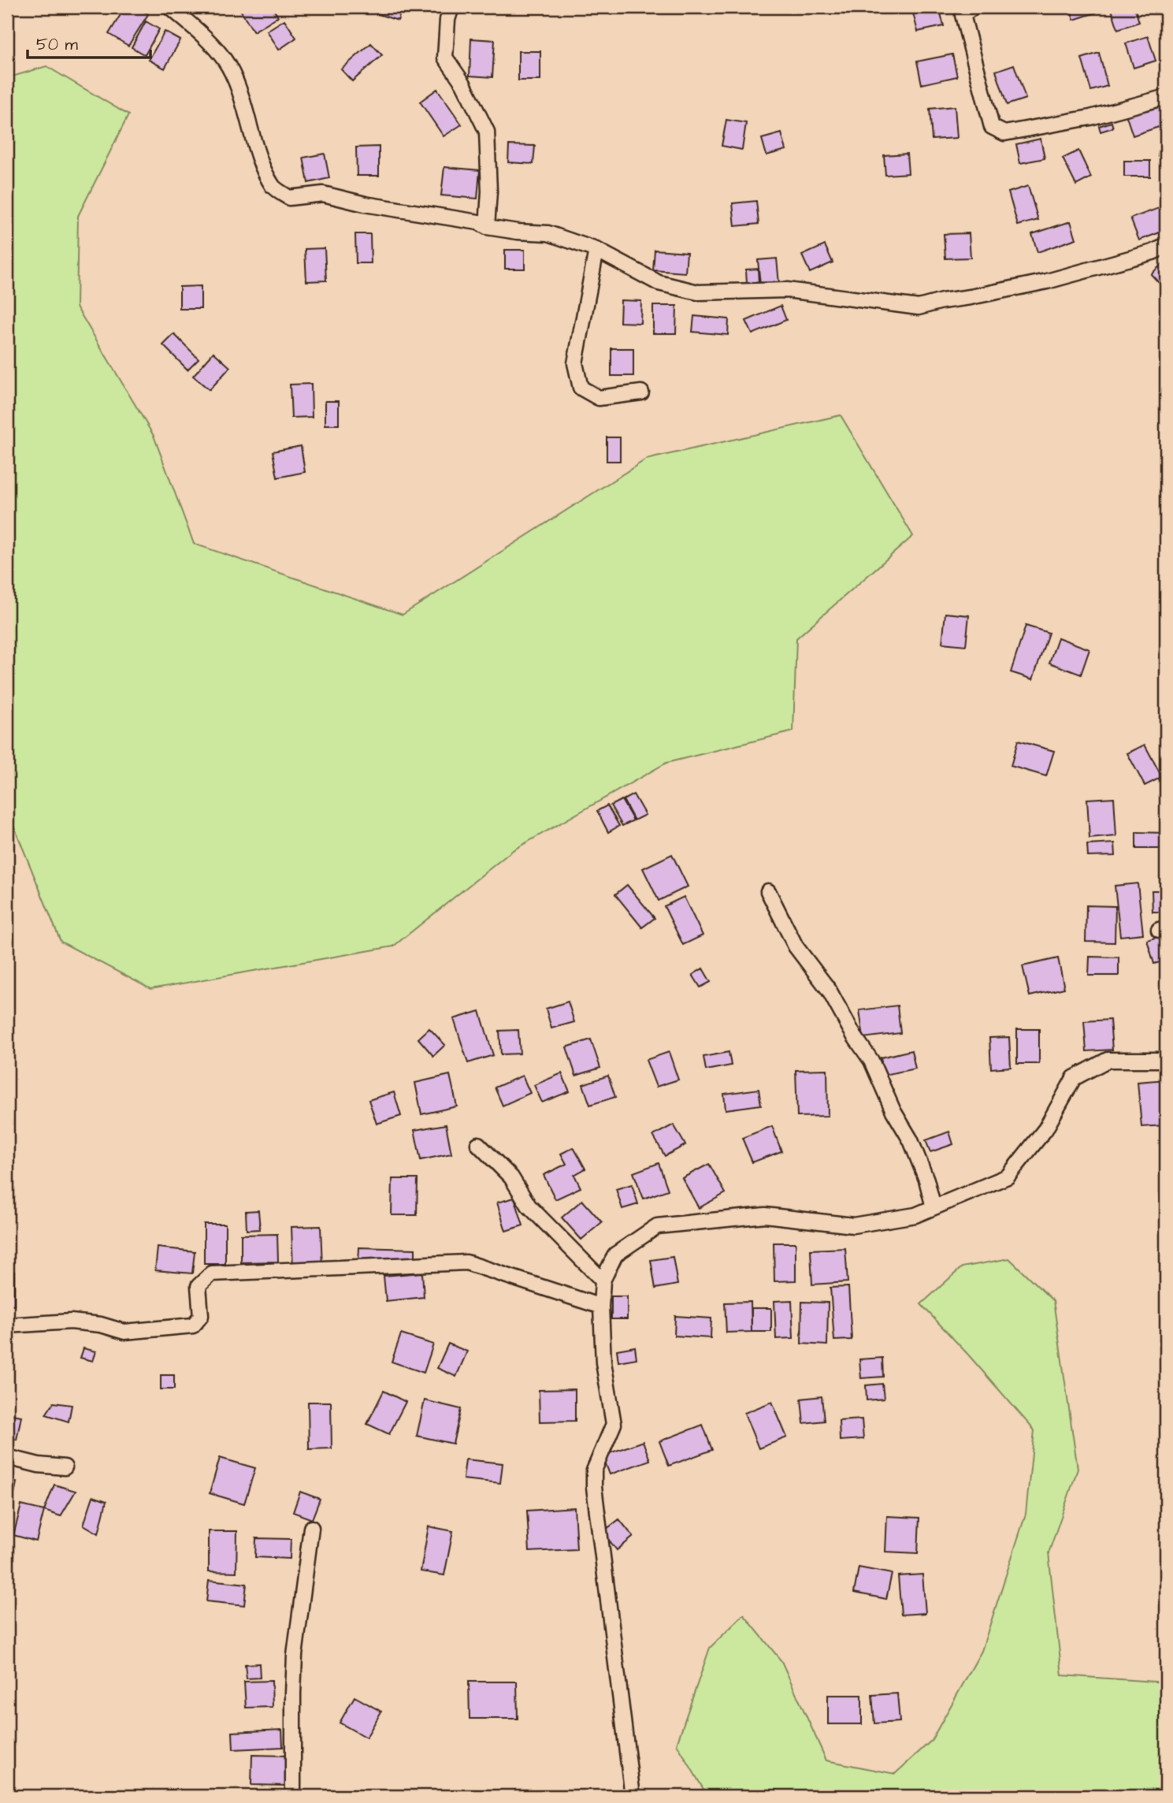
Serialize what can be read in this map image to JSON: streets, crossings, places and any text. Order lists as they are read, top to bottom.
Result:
{
  "scale_bar": "50 m"
}
